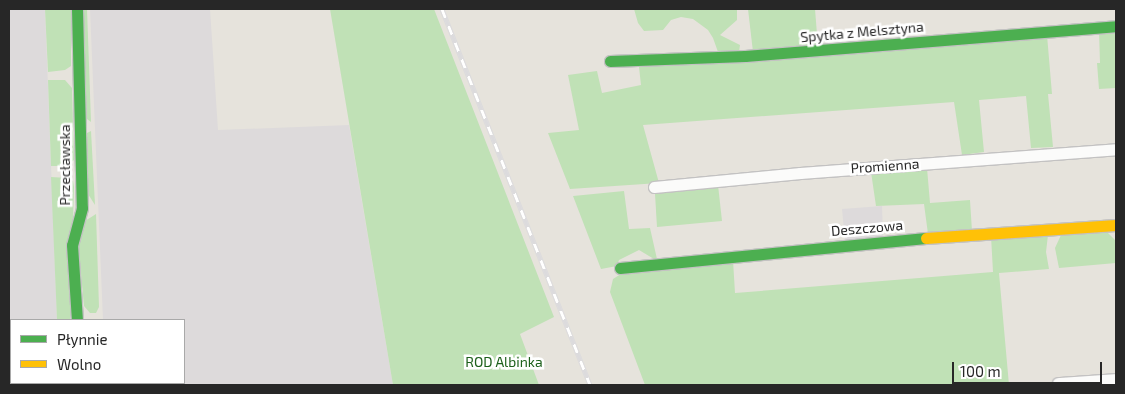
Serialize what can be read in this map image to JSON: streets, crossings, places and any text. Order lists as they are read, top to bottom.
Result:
{
  "streets": {
    "street": [
      "Spytka z Melsztyna",
      "Przecławska",
      "Promienna",
      "Deszczowa"
    ]
  },
  "parks": ["ROD Albinka"],
  "legend": ["Płynnie", "Wolno"],
  "scale_bar": "100 m"
}
